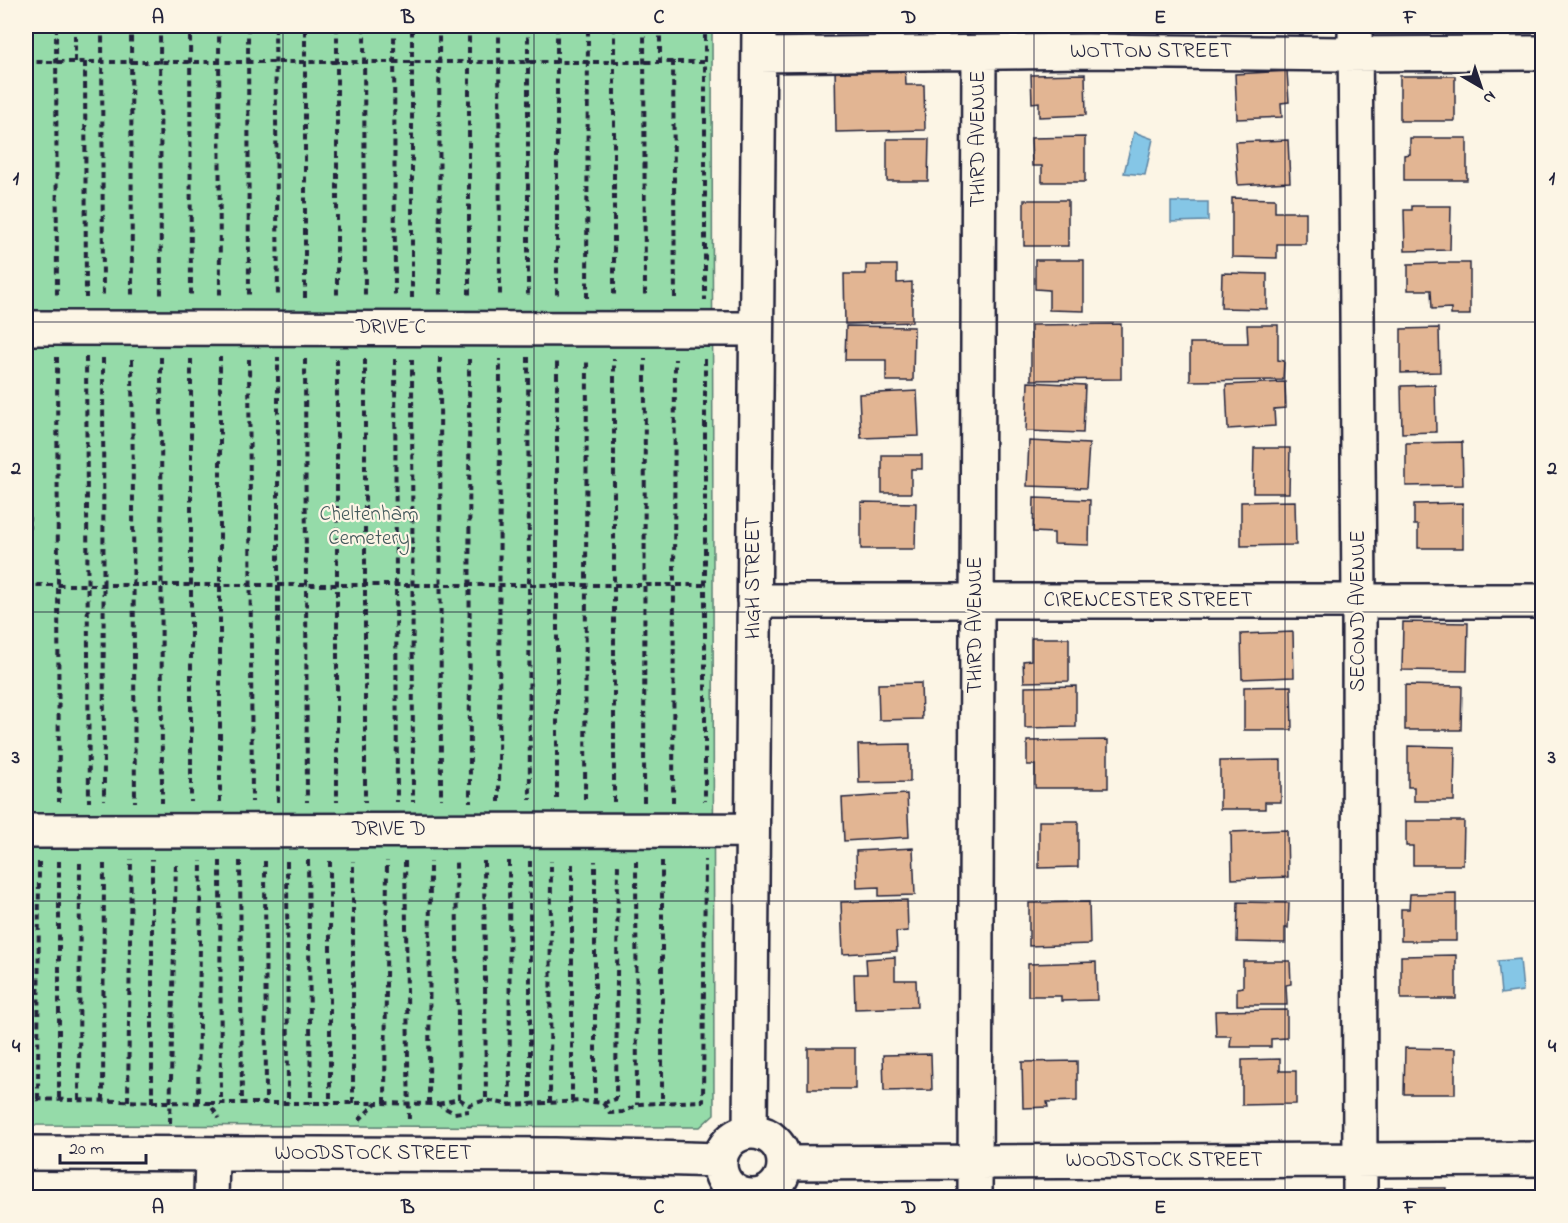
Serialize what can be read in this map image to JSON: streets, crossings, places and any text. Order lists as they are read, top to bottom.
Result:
{
  "streets": {
    "street": [
      "WOTTON STREET",
      "THIRD AVENUE",
      "HIGH STREET",
      "CIRENCESTER STREET",
      "SECOND AVENUE",
      "WOODSTOCK STREET"
    ]
  },
  "crossings": [
    ["WOTTON STREET", "THIRD AVENUE"],
    ["WOTTON STREET", "HIGH STREET"],
    ["WOTTON STREET", "SECOND AVENUE"],
    ["THIRD AVENUE", "CIRENCESTER STREET"],
    ["THIRD AVENUE", "WOODSTOCK STREET"],
    ["HIGH STREET", "CIRENCESTER STREET"],
    ["HIGH STREET", "WOODSTOCK STREET"],
    ["CIRENCESTER STREET", "SECOND AVENUE"],
    ["SECOND AVENUE", "WOODSTOCK STREET"]
  ],
  "parks": ["Cheltenham Cemetery"],
  "scale_bar": "20 m",
  "north": "bottom right",
  "grid": {
    "columns": [
      "A",
      "B",
      "C",
      "D",
      "E",
      "F"
    ],
    "rows": [
      "1",
      "2",
      "3",
      "4"
    ]
  }
}
